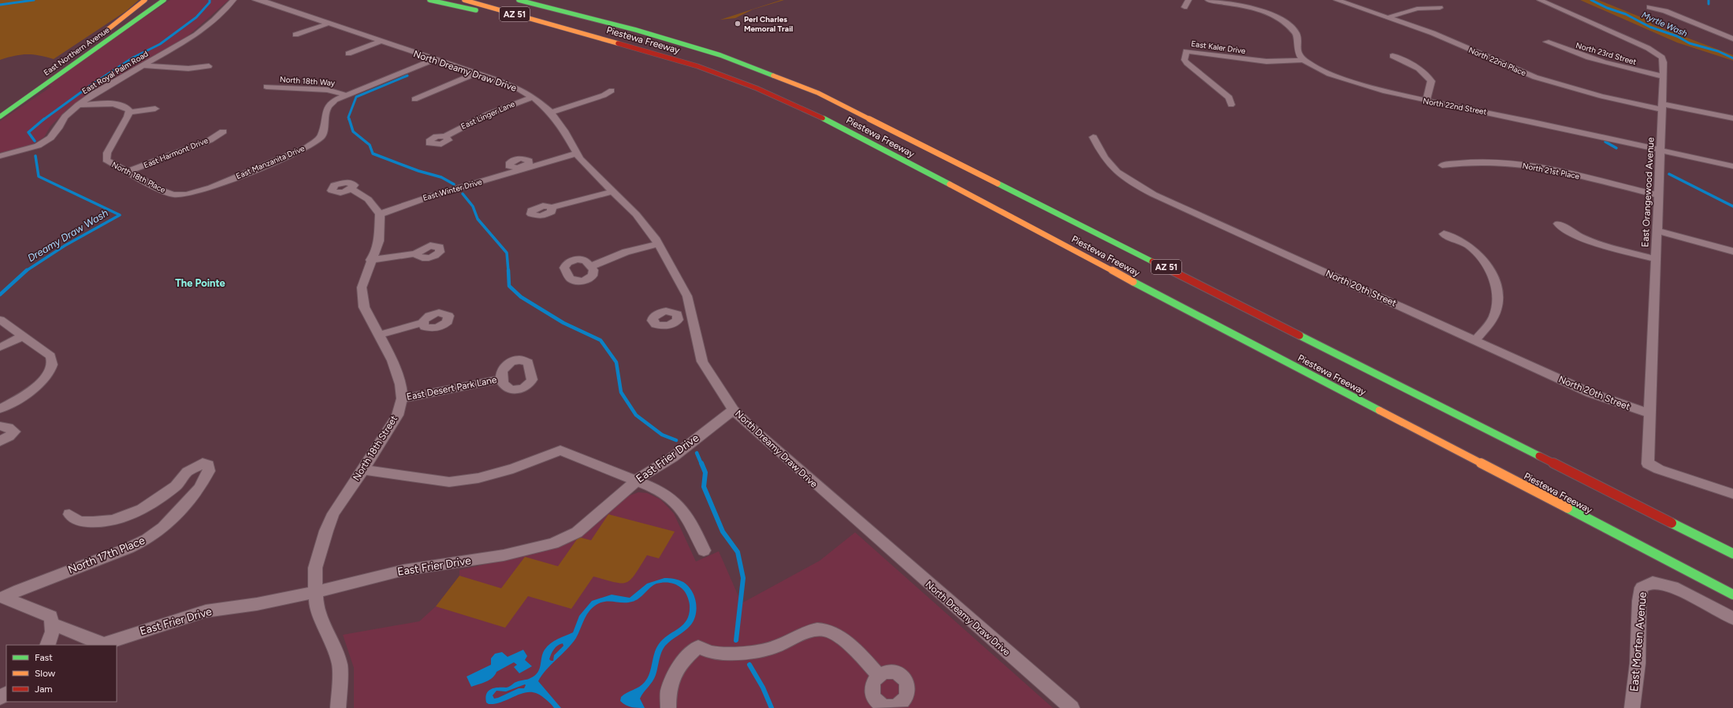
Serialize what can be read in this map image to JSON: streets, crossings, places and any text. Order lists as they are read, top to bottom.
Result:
{
  "streets": {
    "main road": ["AZ 51", "Piestewa Freeway", "East Northern Avenue"],
    "street": [
      "East Kaler Drive",
      "North 23rd Street",
      "North 22nd Place",
      "North Dreamy Draw Drive",
      "East Royal Palm Road",
      "North 18th Way",
      "North 22nd Street",
      "East Linger Lane",
      "East Harmont Drive",
      "East Manzanita Drive",
      "North 21st Place",
      "North 18th Place",
      "East Winter Drive",
      "East Orangewood Avenue",
      "North 20th Street",
      "East Desert Park Lane",
      "North 18th Street",
      "East Frier Drive",
      "North 17th Place",
      "East Morten Avenue"
    ]
  },
  "crossings": [
    ["East Kaler Drive", "North 22nd Street"],
    ["North 23rd Street", "East Orangewood Avenue"],
    ["North 22nd Place", "East Orangewood Avenue"],
    ["North Dreamy Draw Drive", "East Linger Lane"],
    ["North Dreamy Draw Drive", "East Manzanita Drive"],
    ["North Dreamy Draw Drive", "East Winter Drive"],
    ["North Dreamy Draw Drive", "East Frier Drive"],
    ["North 18th Way", "East Manzanita Drive"],
    ["North 22nd Street", "East Orangewood Avenue"],
    ["East Harmont Drive", "North 18th Place"],
    ["East Manzanita Drive", "North 18th Place"],
    ["North 21st Place", "East Orangewood Avenue"],
    ["East Winter Drive", "North 18th Street"],
    ["East Orangewood Avenue", "North 20th Street"],
    ["East Desert Park Lane", "North 18th Street"],
    ["North 18th Street", "East Frier Drive"],
    ["East Frier Drive", "North 17th Place"]
  ],
  "districts": ["The Pointe"],
  "water": ["Myrtle Wash", "Dreamy Draw Wash"],
  "places": ["Perl Charles Memoral Trail"],
  "legend": ["Fast", "Slow", "Jam"]
}
